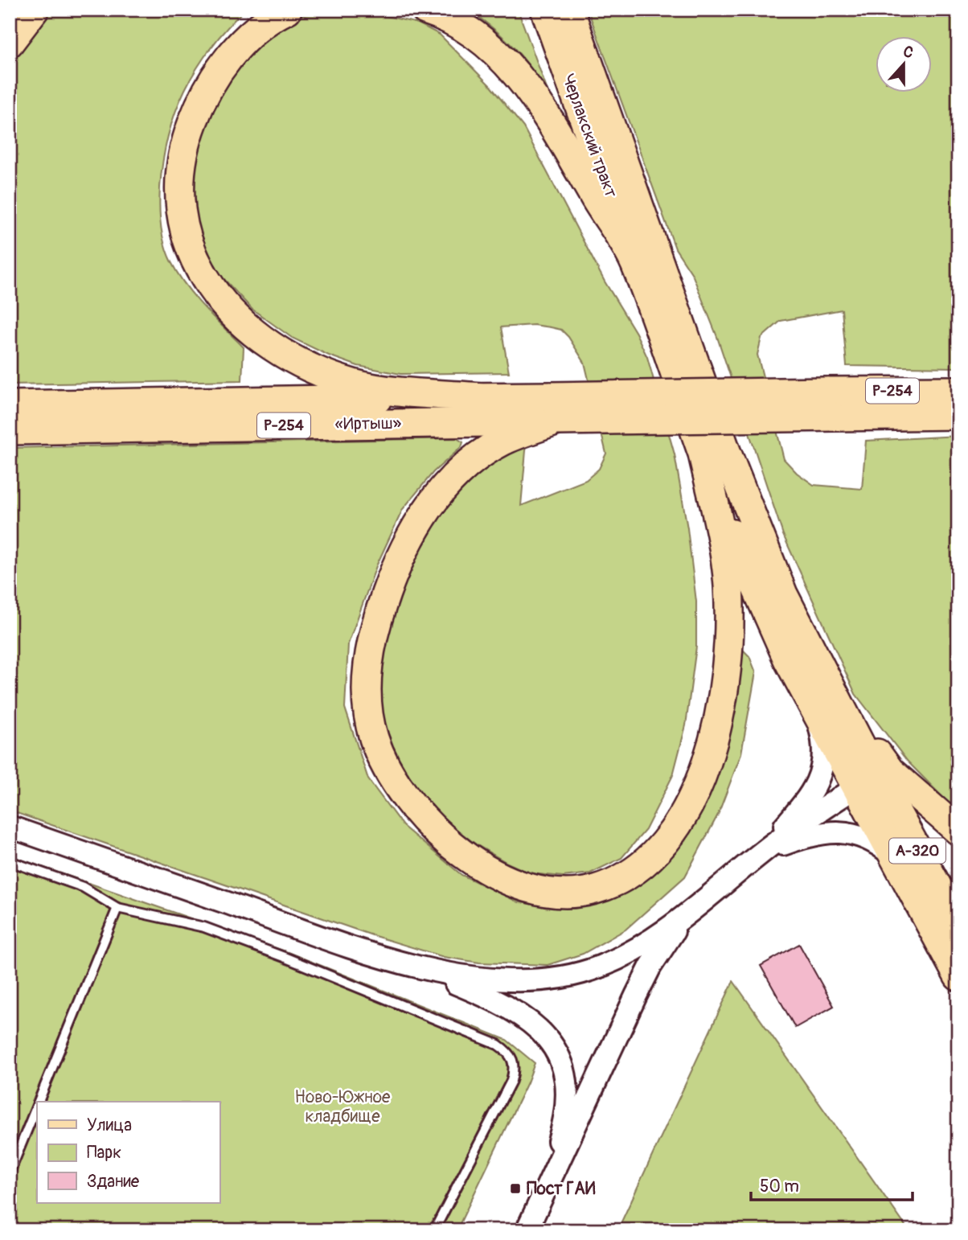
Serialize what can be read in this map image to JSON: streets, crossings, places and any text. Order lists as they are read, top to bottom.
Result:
{
  "streets": {
    "highway": ["Р-254", "«Иртыш»", "А-320"],
    "main road": ["Черлакский тракт"]
  },
  "crossings": [
    ["Р-254", "«Иртыш»"]
  ],
  "parks": ["Ново-Южное кладбище"],
  "places": {
    "transit": ["Пост ГАИ"]
  },
  "legend": ["Улица", "Парк", "Здание"],
  "scale_bar": "50 m",
  "north": "top"
}
